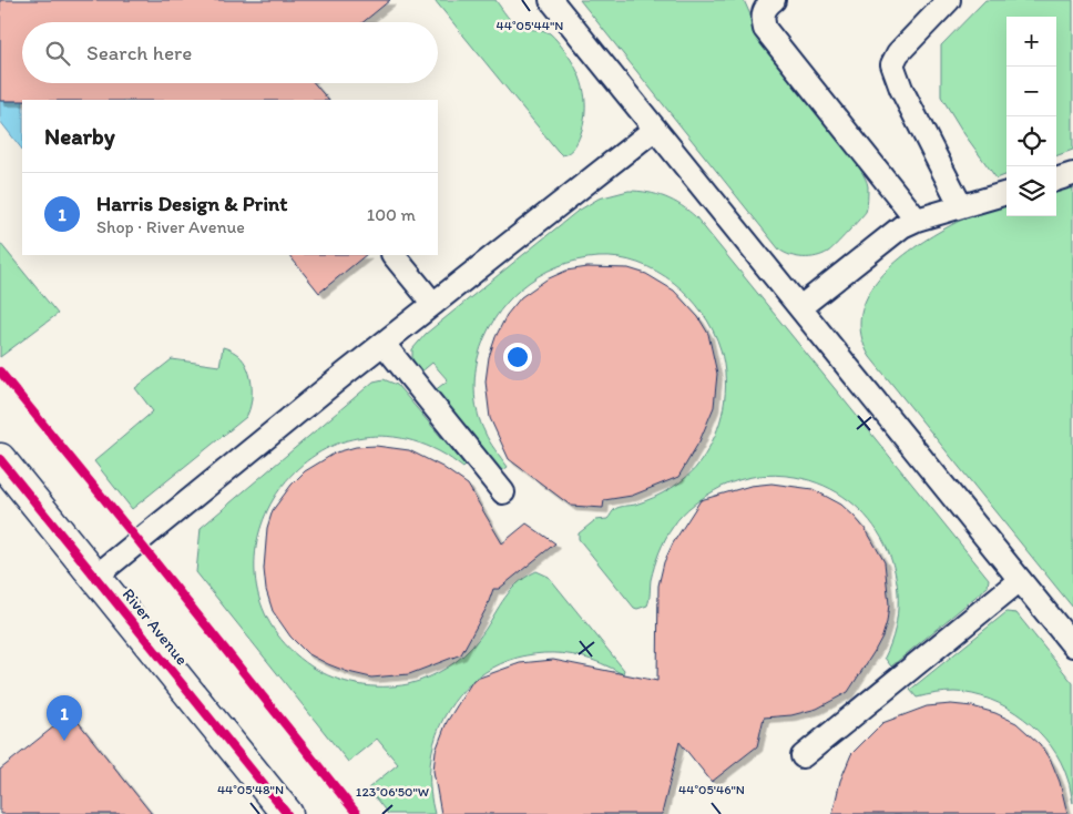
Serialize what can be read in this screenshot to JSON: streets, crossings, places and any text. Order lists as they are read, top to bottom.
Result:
{
  "streets": {
    "street": ["River Avenue"]
  },
  "page": {
    "map_buttons": ["+", "−"],
    "search": "Search here",
    "heading": "Nearby",
    "list": [
      {
        "mark": "1",
        "name": "Harris Design & Print",
        "note": "Shop · River Avenue",
        "value": "100 m"
      }
    ],
    "pins": "1"
  },
  "coordinates": [
    "44°05'44\"N",
    "44°05'48\"N",
    "44°05'46\"N",
    "123°06'50\"W"
  ]
}
